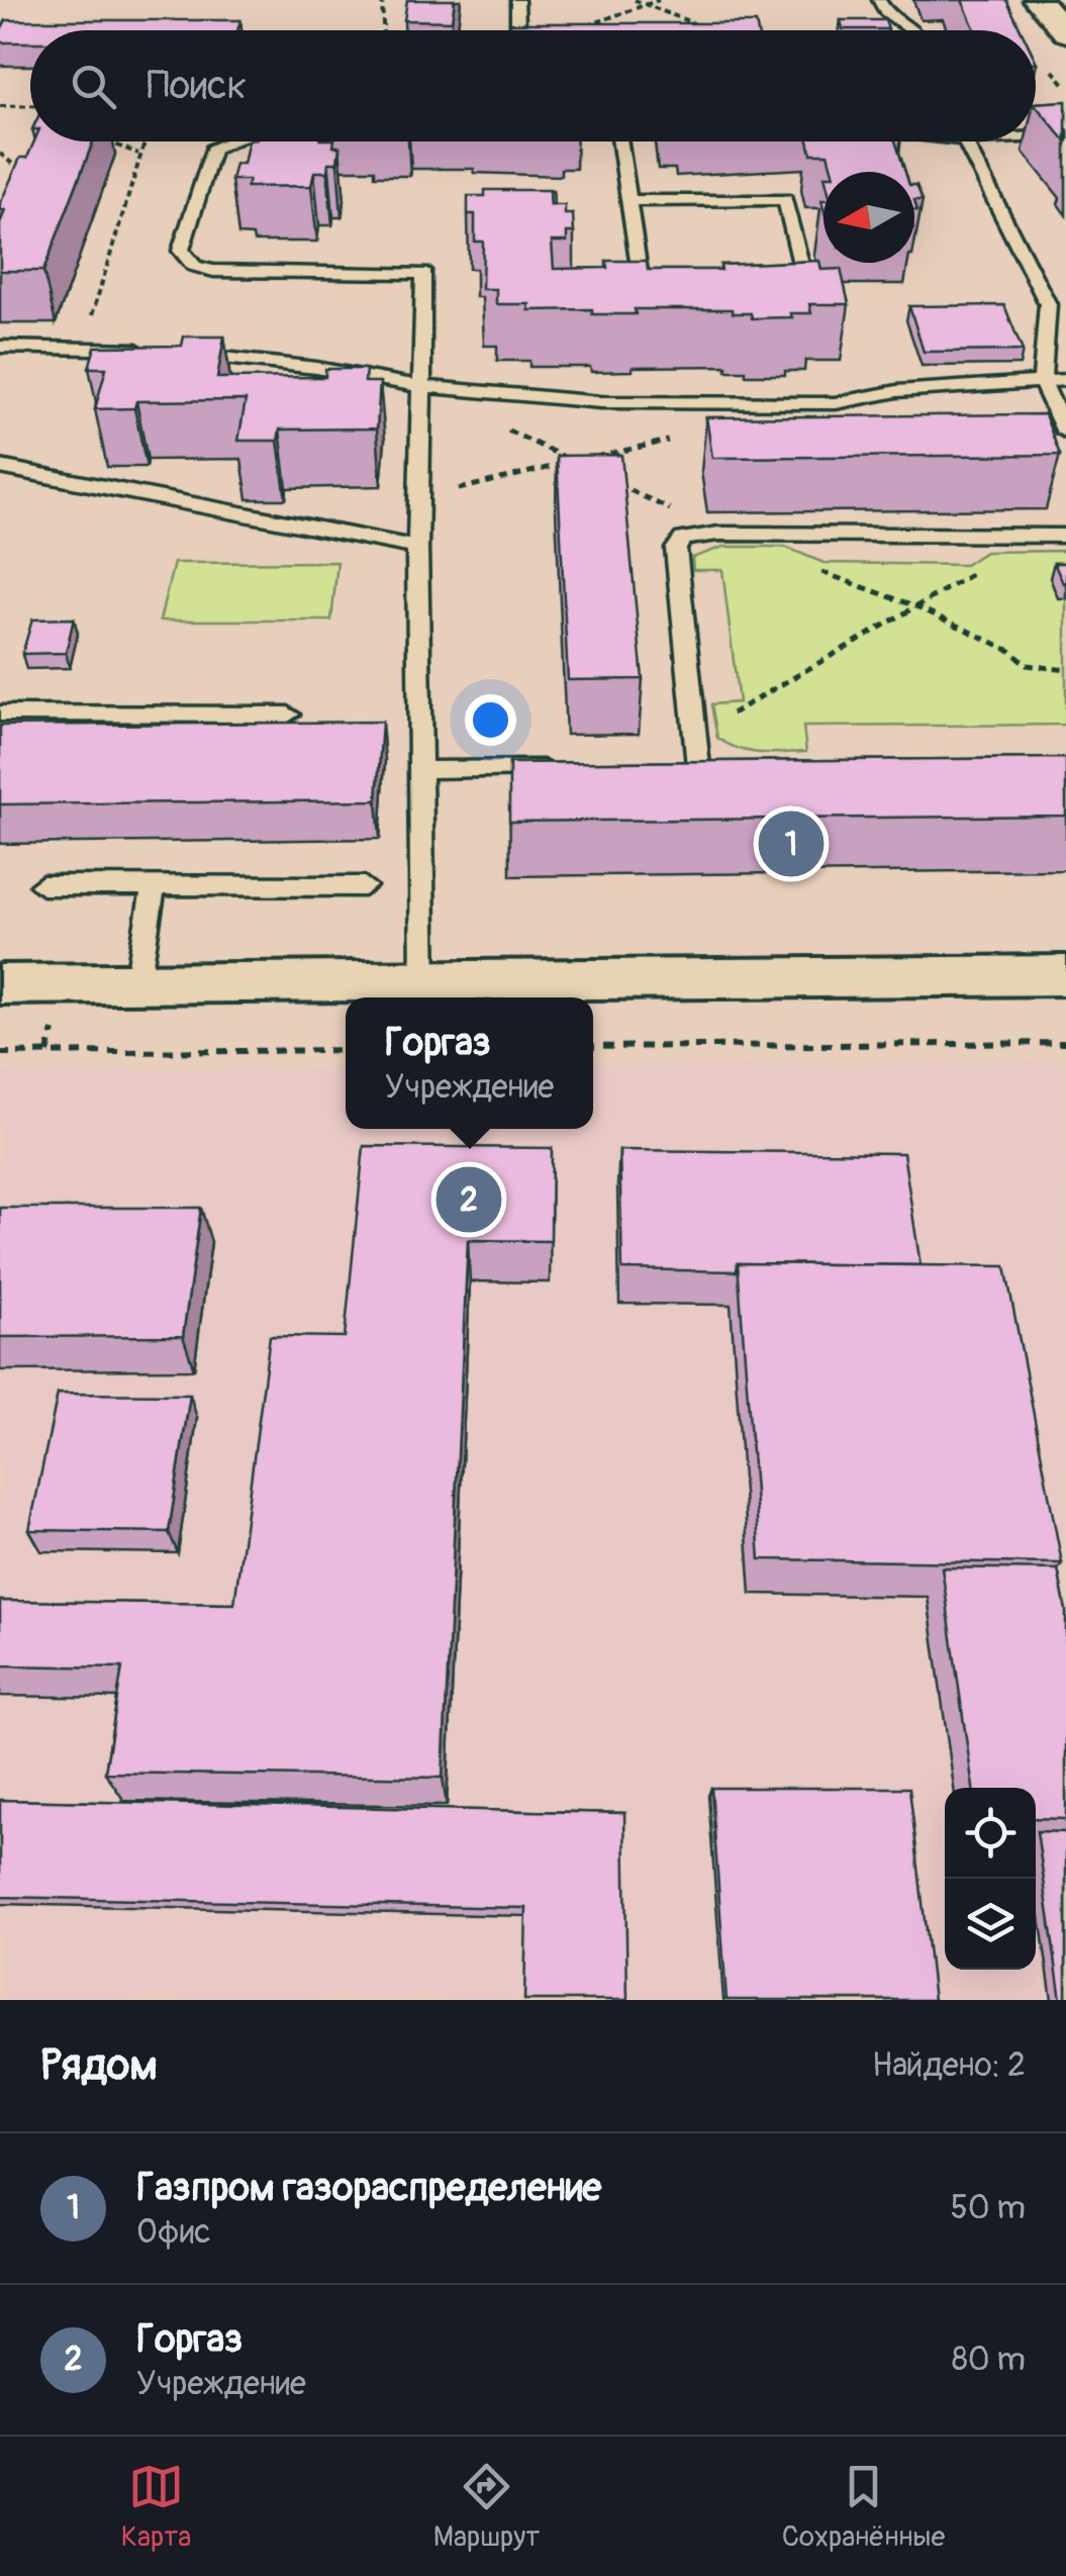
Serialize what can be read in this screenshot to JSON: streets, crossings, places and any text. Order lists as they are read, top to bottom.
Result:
{
  "north": "left",
  "page": {
    "search": "Поиск",
    "pins": ["1", "2"],
    "popup": ["Горгаз", "Учреждение"],
    "heading": ["Рядом", "Найдено: 2"],
    "list": [
      {
        "mark": "1",
        "name": "Газпром газораспределение",
        "note": "Офис",
        "value": "50 m"
      },
      {
        "mark": "2",
        "name": "Горгаз",
        "note": "Учреждение",
        "value": "80 m"
      }
    ],
    "nav": ["Карта", "Маршрут", "Сохранённые"]
  }
}
